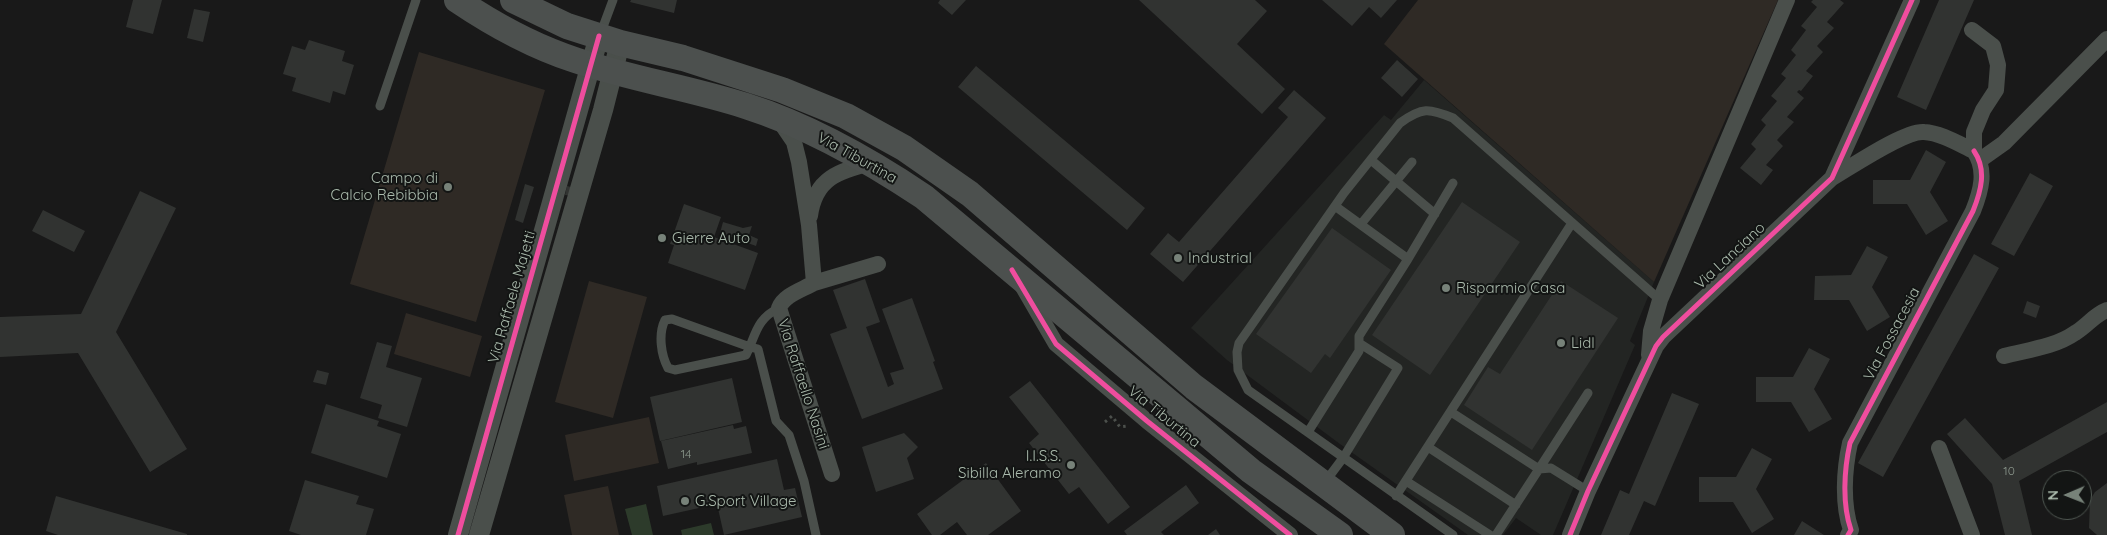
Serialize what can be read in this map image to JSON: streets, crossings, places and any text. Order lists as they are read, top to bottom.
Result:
{
  "streets": {
    "main road": ["Via Tiburtina"],
    "street": [
      "Via Lanciano",
      "Via Raffaele Majetti",
      "Via Fossacesia",
      "Via Raffaello Nasini"
    ]
  },
  "crossings": [
    ["Via Tiburtina", "Via Raffaele Majetti"]
  ],
  "places": [
    "Campo di Calcio Rebibbia",
    "Gierre Auto",
    "Industrial",
    "Risparmio Casa",
    "Lidl",
    "I.I.S.S. Sibilla Aleramo",
    "G.Sport Village"
  ],
  "house_numbers": ["14", "10"],
  "north": "left"
}
